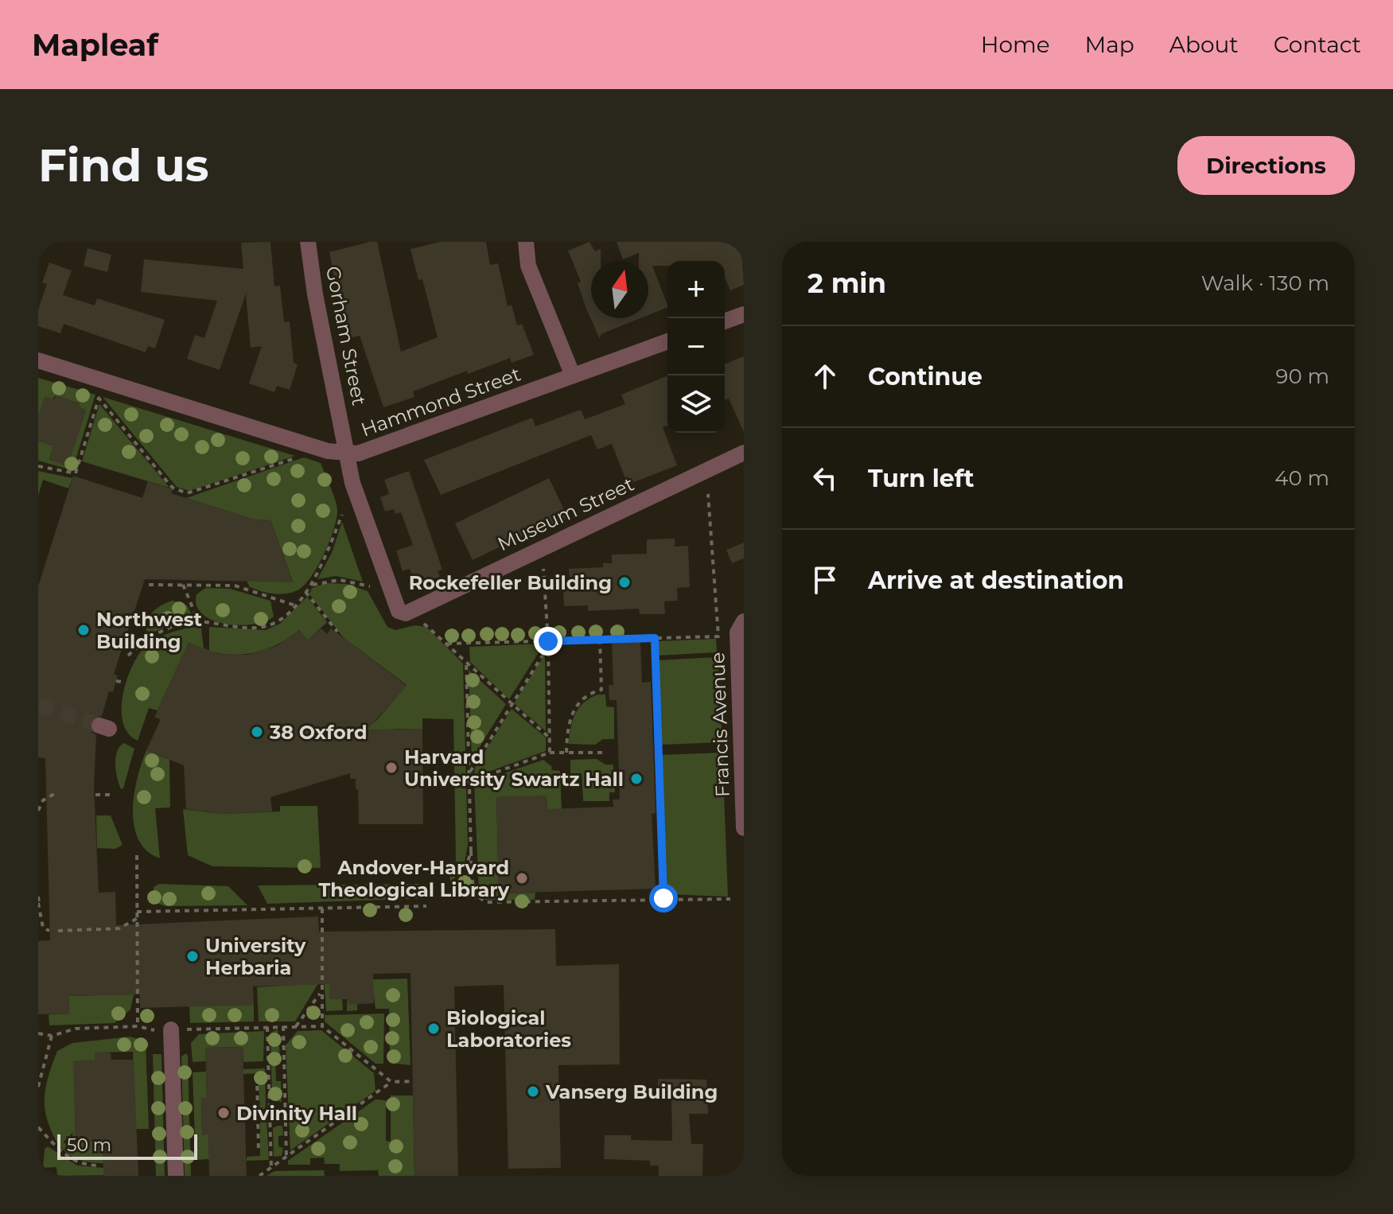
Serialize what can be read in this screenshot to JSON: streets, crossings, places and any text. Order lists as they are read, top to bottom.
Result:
{
  "streets": {
    "street": [
      "Gorham Street",
      "Hammond Street",
      "Museum Street",
      "Francis Avenue"
    ]
  },
  "crossings": [
    ["Gorham Street", "Hammond Street"],
    ["Gorham Street", "Museum Street"]
  ],
  "places": [
    "Rockefeller Building",
    "Northwest Building",
    "38 Oxford",
    "Harvard University",
    "Swartz Hall",
    "Andover-Harvard Theological Library",
    "University Herbaria",
    "Biological Laboratories",
    "Vanserg Building",
    "Divinity Hall"
  ],
  "scale_bar": "50 m",
  "north": "top",
  "page": {
    "header": "Mapleaf",
    "nav": [
      "Home",
      "Map",
      "About",
      "Contact"
    ],
    "buttons": "Directions",
    "title": "Find us",
    "heading": ["2 min", "Walk · 130 m"],
    "map_buttons": ["+", "−"],
    "list": [
      ["Continue", "90 m"],
      ["Turn left", "40 m"],
      "Arrive at destination"
    ],
    "scale": "50 m"
  }
}
